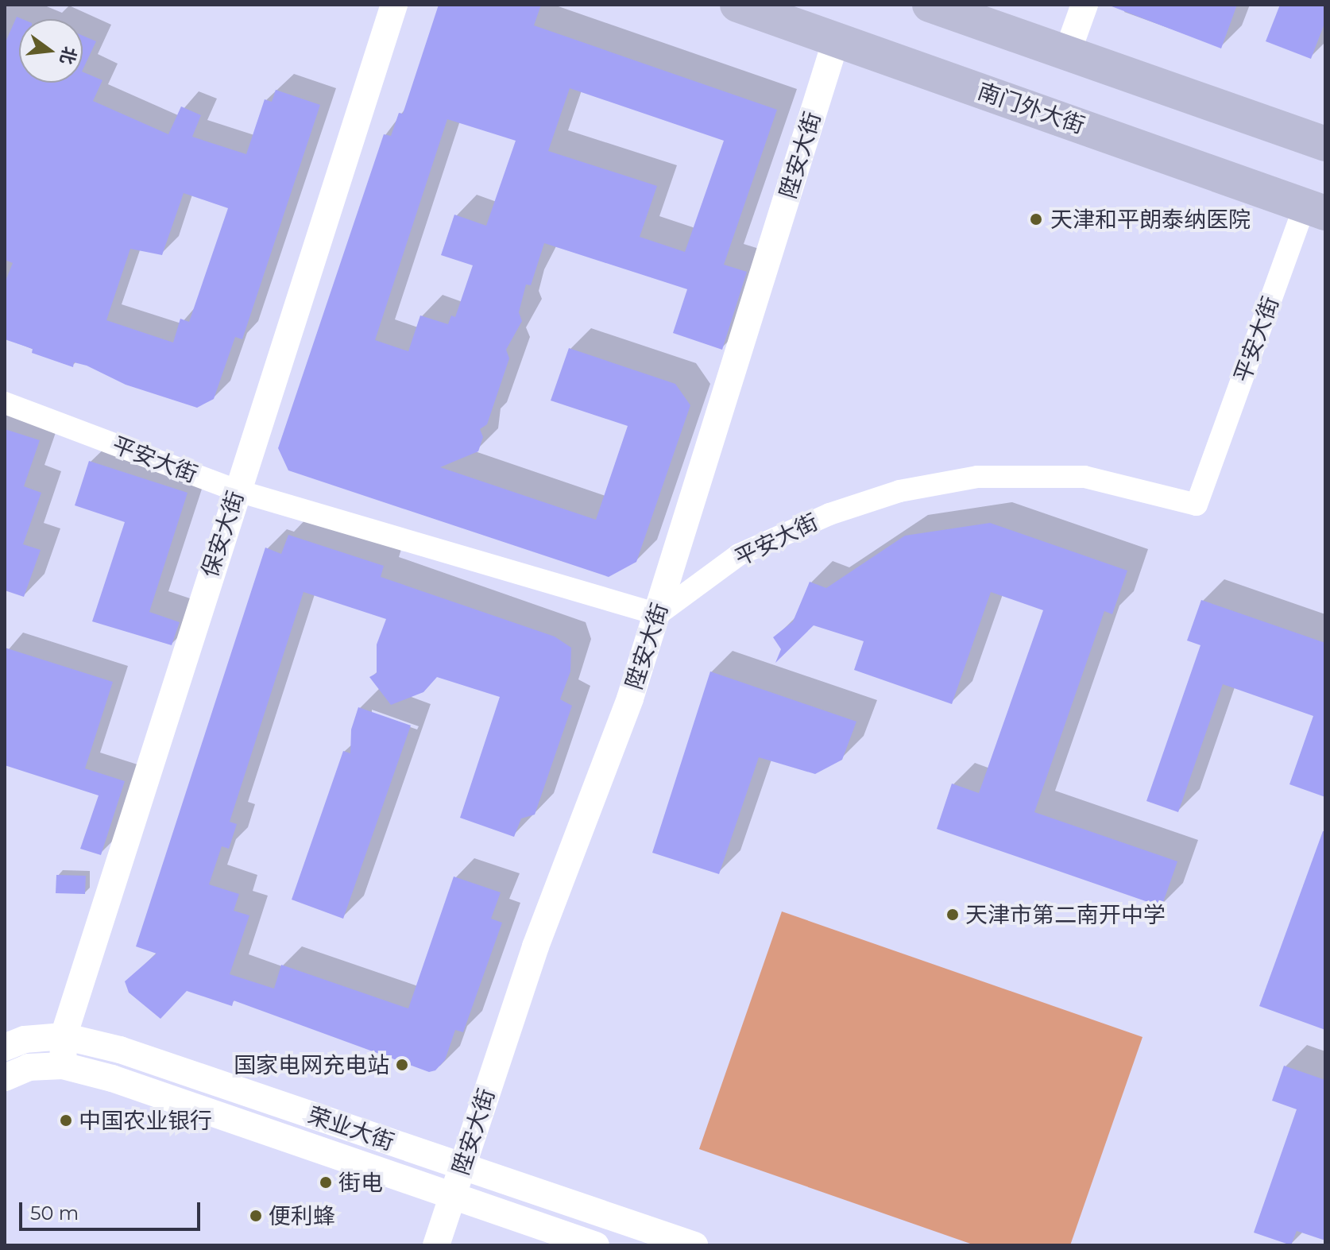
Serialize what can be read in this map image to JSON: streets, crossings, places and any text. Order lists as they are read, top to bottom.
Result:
{
  "streets": {
    "main road": ["南门外大街"],
    "street": [
      "陞安大街",
      "平安大街",
      "保安大街",
      "荣业大街"
    ]
  },
  "crossings": [
    ["南门外大街", "陞安大街"],
    ["南门外大街", "平安大街"],
    ["陞安大街", "平安大街"],
    ["陞安大街", "荣业大街"],
    ["平安大街", "保安大街"],
    ["保安大街", "荣业大街"]
  ],
  "places": [
    "天津和平朗泰纳医院",
    "天津市第二南开中学",
    "国家电网充电站",
    "中国农业银行",
    "街电",
    "便利蜂"
  ],
  "scale_bar": "50 m",
  "north": "right"
}
